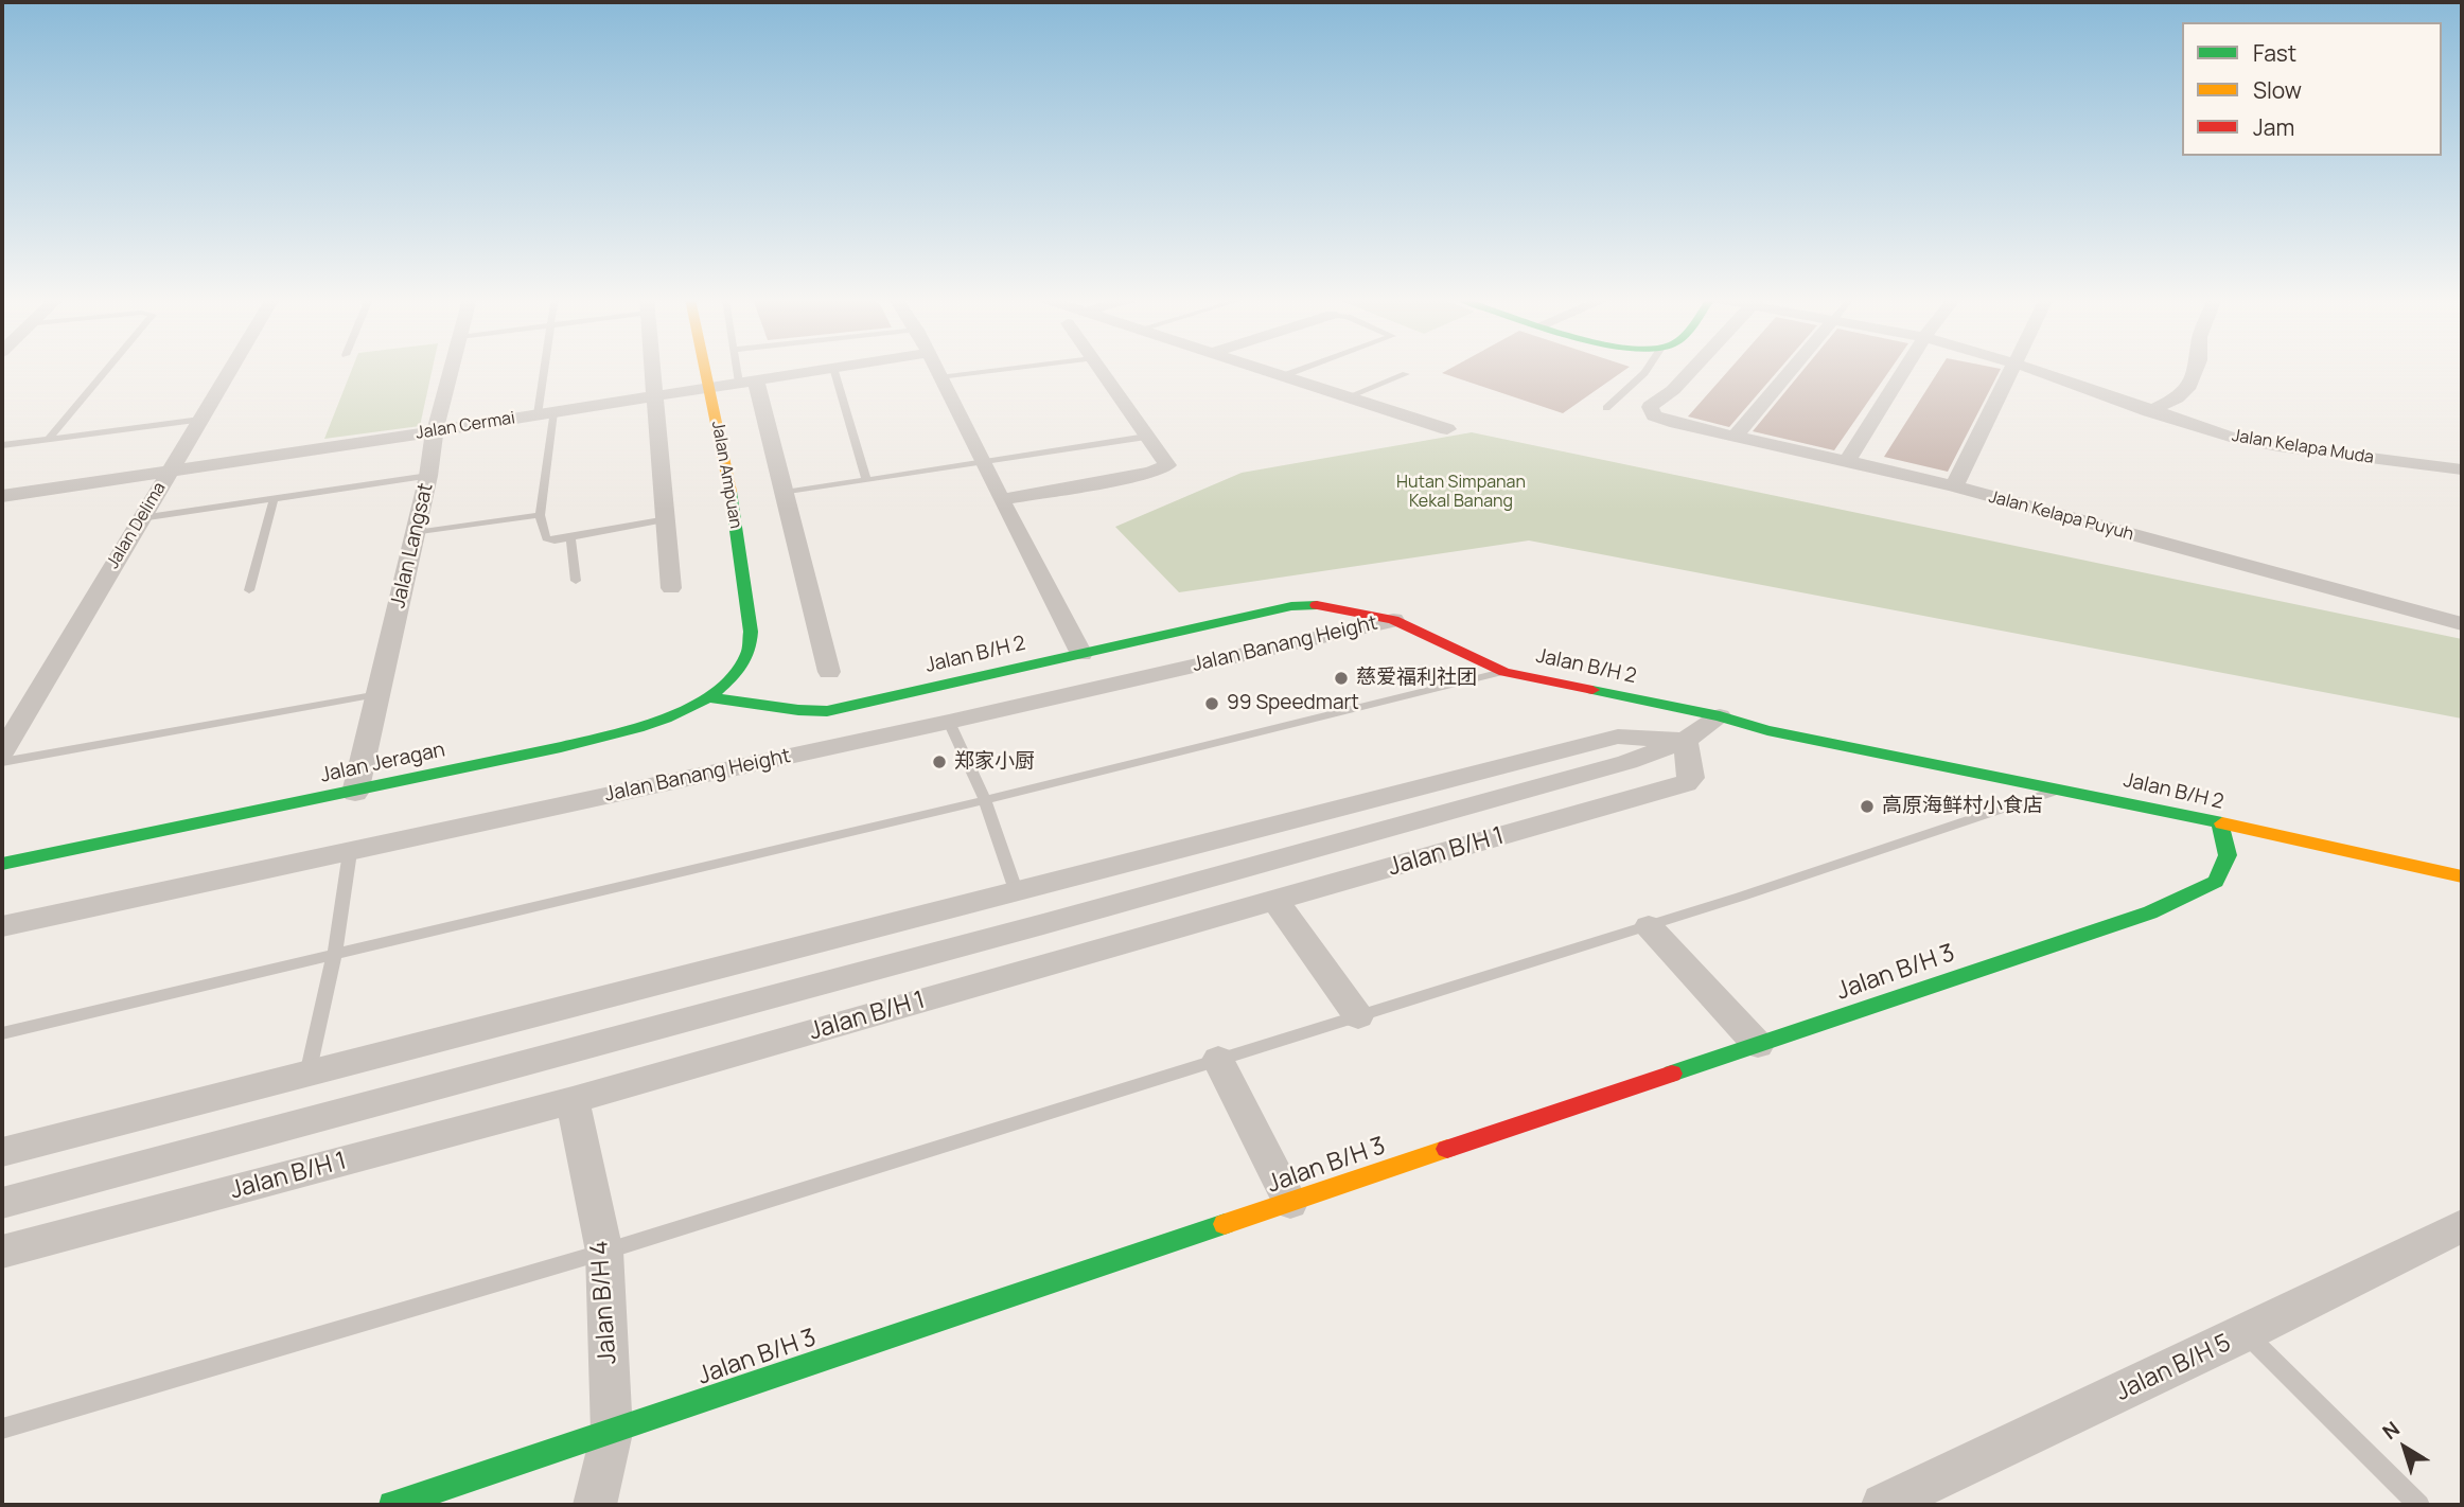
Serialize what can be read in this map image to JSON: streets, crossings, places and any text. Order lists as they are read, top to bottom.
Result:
{
  "streets": {
    "street": [
      "Jalan Cermai",
      "Jalan Kelapa Muda",
      "Jalan Ampuan",
      "Jalan Kelapa Puyuh",
      "Jalan Delima",
      "Jalan Langsat",
      "Jalan Banang Height",
      "Jalan B/H 2",
      "Jalan Jeragan",
      "Jalan B/H 1",
      "Jalan B/H 3",
      "Jalan B/H 4",
      "Jalan B/H 5"
    ]
  },
  "crossings": [
    ["Jalan Cermai", "Jalan Ampuan"],
    ["Jalan Cermai", "Jalan Delima"],
    ["Jalan Cermai", "Jalan Langsat"],
    ["Jalan Ampuan", "Jalan Jeragan"],
    ["Jalan Langsat", "Jalan Jeragan"],
    ["Jalan Banang Height", "Jalan B/H 2"],
    ["Jalan B/H 2", "Jalan Jeragan"],
    ["Jalan B/H 2", "Jalan B/H 3"],
    ["Jalan B/H 1", "Jalan B/H 4"],
    ["Jalan B/H 3", "Jalan B/H 4"]
  ],
  "parks": ["Hutan Simpanan Kekal Banang"],
  "places": [
    "慈爱福利社团",
    "99 Speedmart",
    "郑家小厨",
    "高原海鲜村小食店"
  ],
  "legend": ["Fast", "Slow", "Jam"],
  "north": "top left"
}
